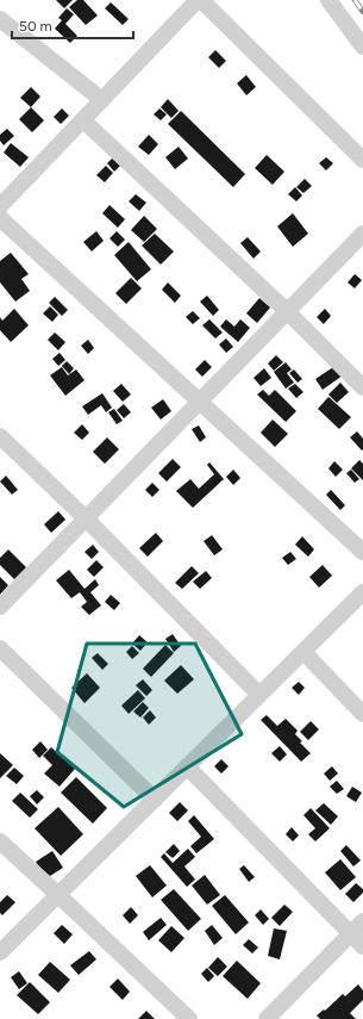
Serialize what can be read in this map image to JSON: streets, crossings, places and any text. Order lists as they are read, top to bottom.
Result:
{
  "scale_bar": "50 m"
}
